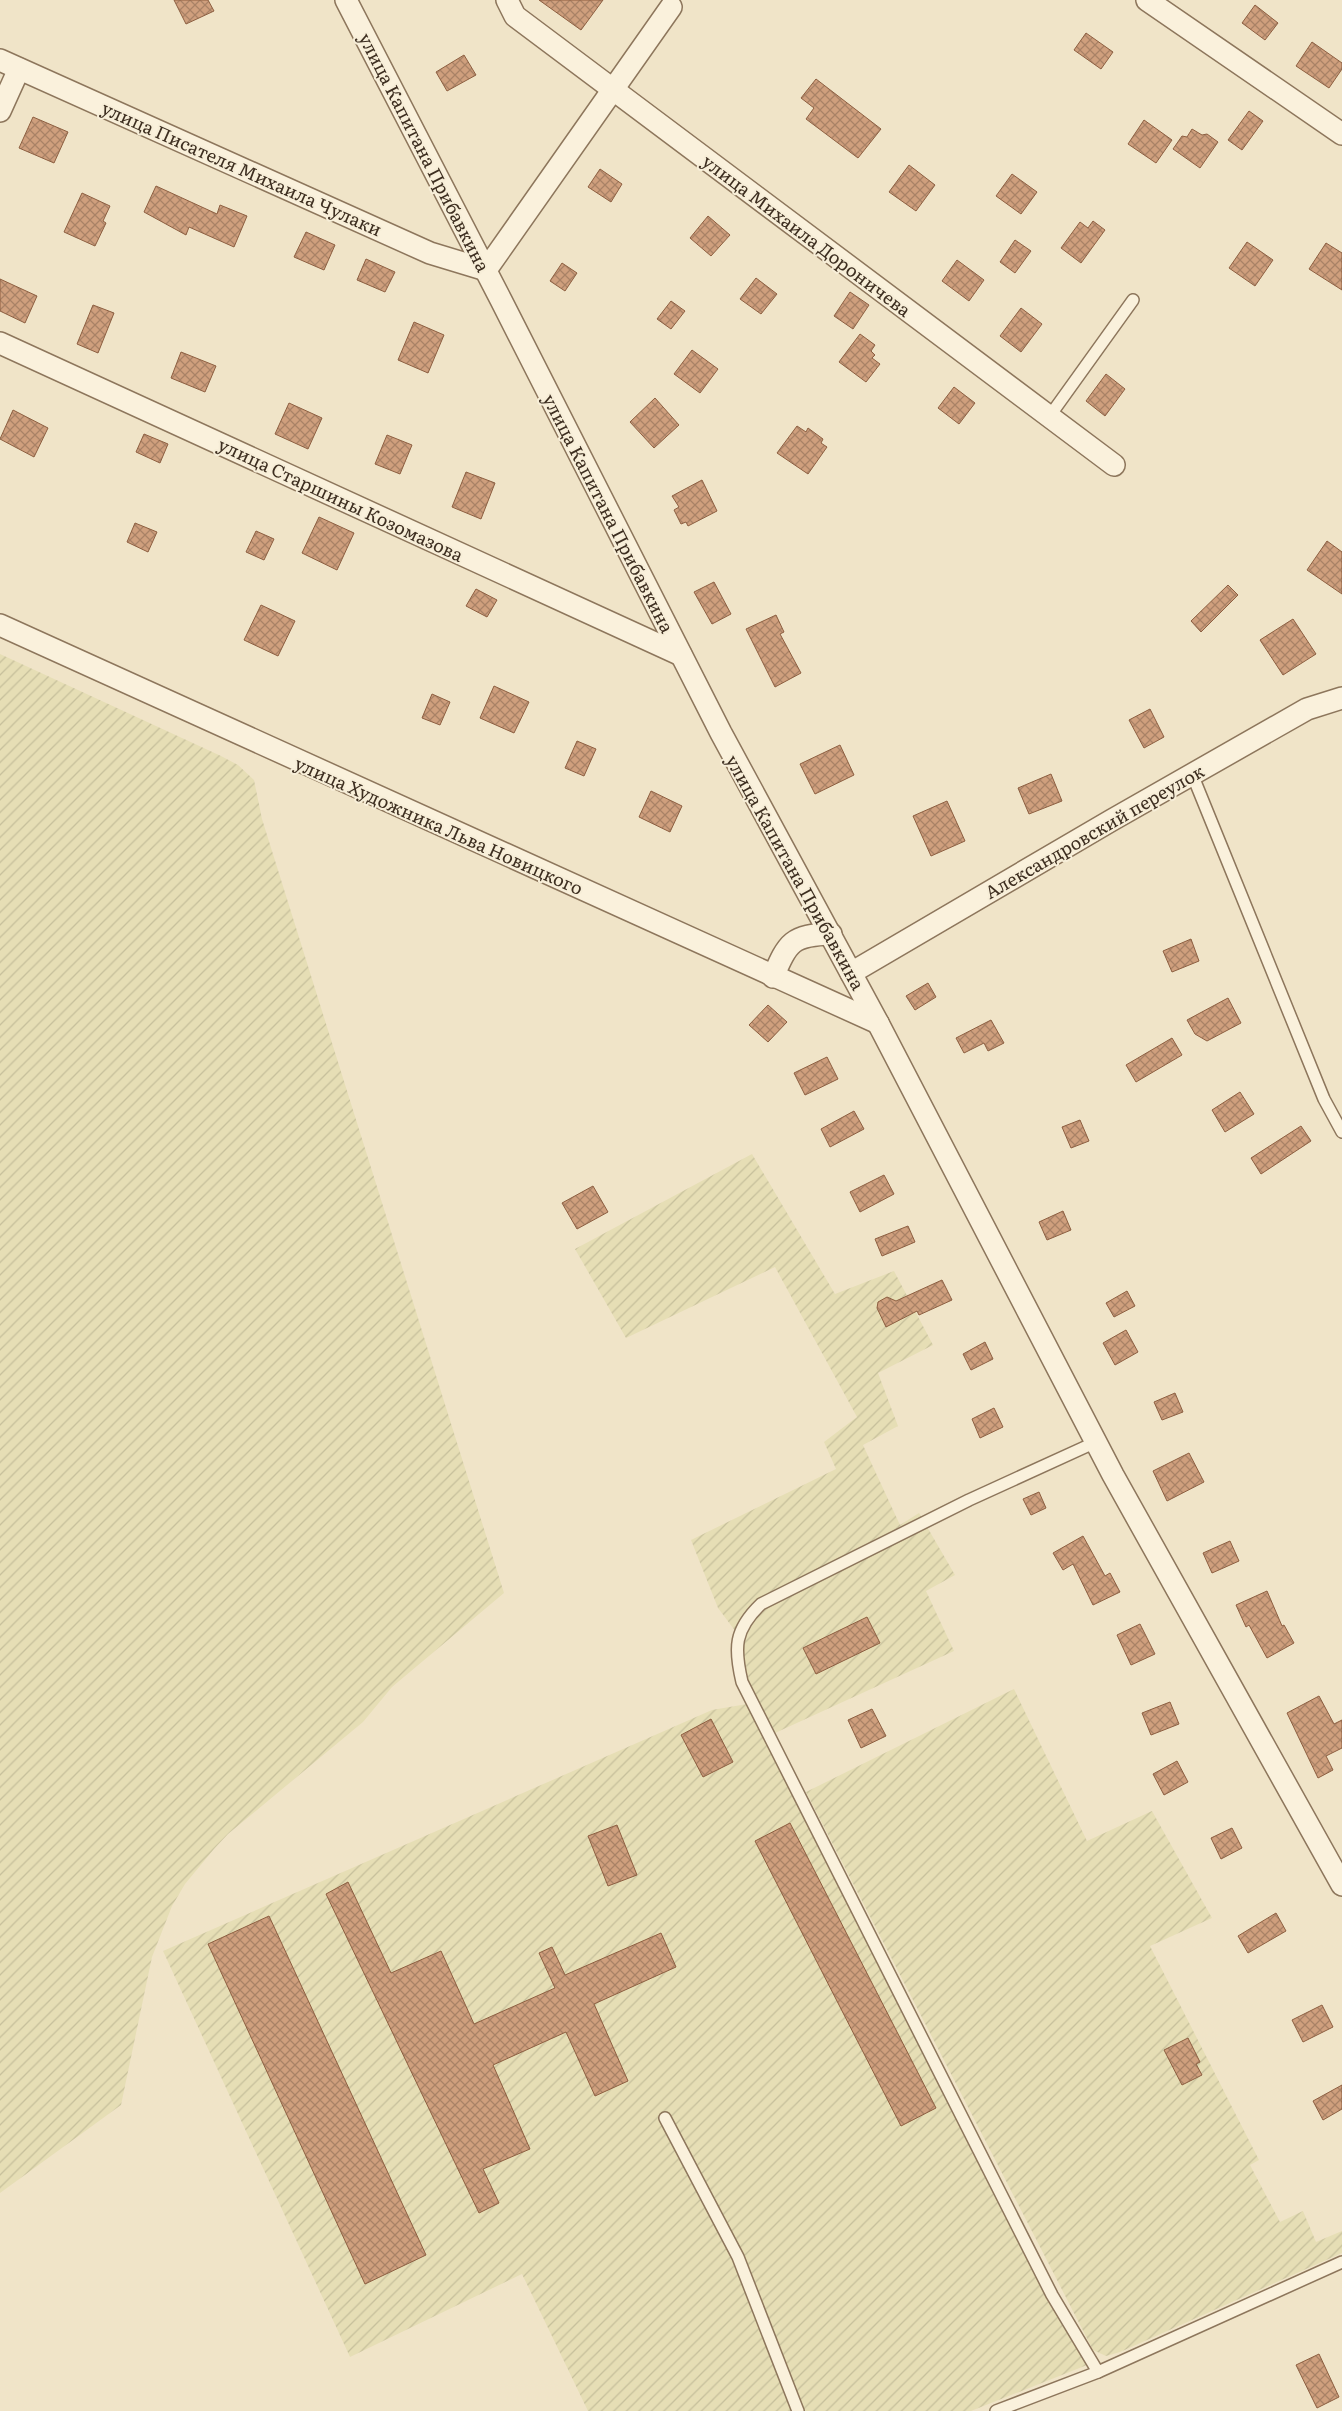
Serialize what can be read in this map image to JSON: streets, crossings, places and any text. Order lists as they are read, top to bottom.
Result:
{
  "streets": {
    "street": [
      "улица Капитана Прибавкина",
      "улица Писателя Михаила Чулаки",
      "улица Михаила Дороничева",
      "улица Старшины Козомазова",
      "улица Художника Льва Новицкого",
      "Александровский переулок"
    ]
  },
  "crossings": [
    ["улица Капитана Прибавкина", "улица Писателя Михаила Чулаки"],
    ["улица Капитана Прибавкина", "улица Старшины Козомазова"],
    ["улица Капитана Прибавкина", "улица Художника Льва Новицкого"],
    ["улица Капитана Прибавкина", "Александровский переулок"]
  ]
}
